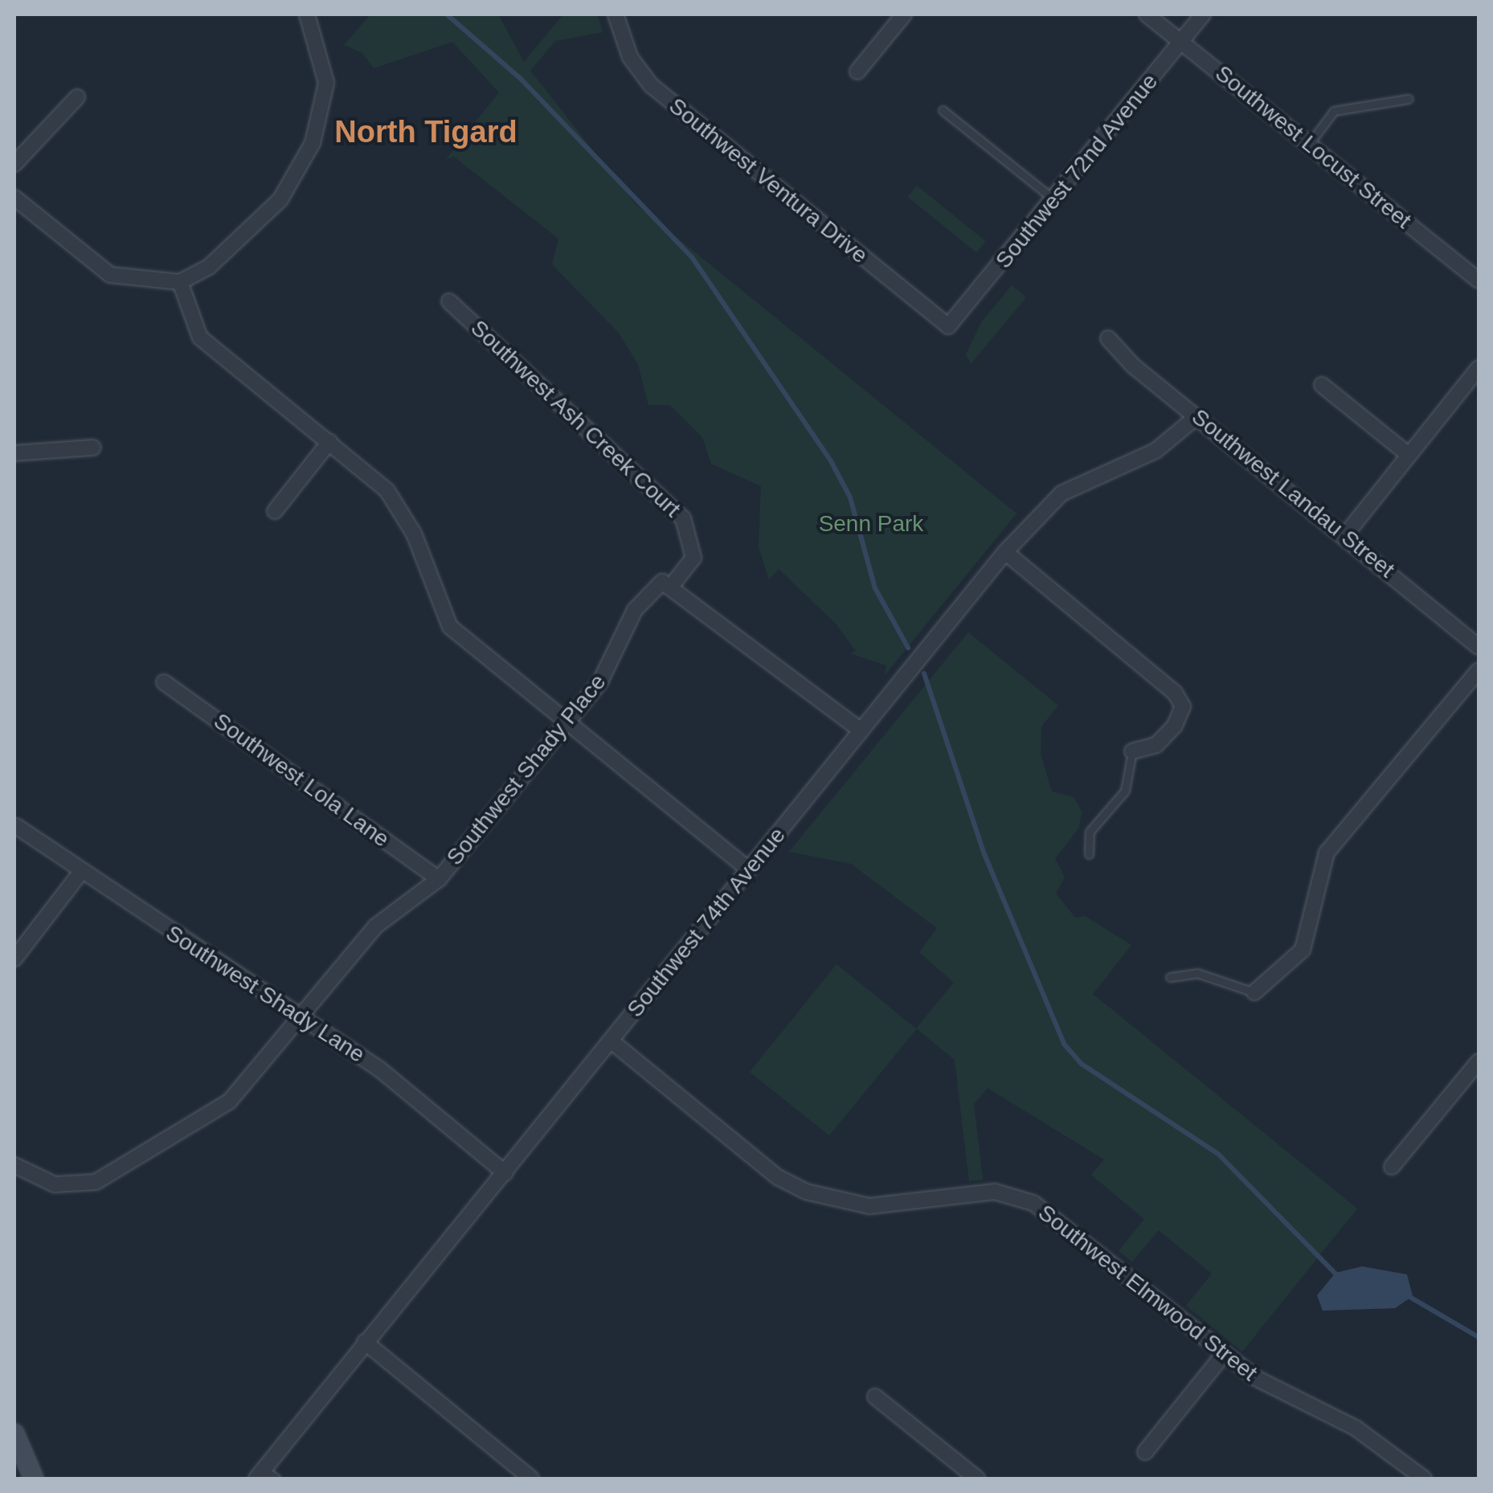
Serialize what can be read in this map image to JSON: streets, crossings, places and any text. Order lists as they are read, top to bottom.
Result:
{
  "streets": {
    "street": [
      "Southwest Locust Street",
      "Southwest 72nd Avenue",
      "Southwest Ventura Drive",
      "Southwest Ash Creek Court",
      "Southwest Landau Street",
      "Southwest Shady Place",
      "Southwest Lola Lane",
      "Southwest 74th Avenue",
      "Southwest Shady Lane",
      "Southwest Elmwood Street"
    ]
  },
  "crossings": [
    ["Southwest Locust Street", "Southwest 72nd Avenue"],
    ["Southwest 72nd Avenue", "Southwest Ventura Drive"],
    ["Southwest Ash Creek Court", "Southwest Shady Place"],
    ["Southwest Landau Street", "Southwest 74th Avenue"],
    ["Southwest Shady Place", "Southwest Lola Lane"],
    ["Southwest Shady Place", "Southwest Shady Lane"],
    ["Southwest 74th Avenue", "Southwest Shady Lane"],
    ["Southwest 74th Avenue", "Southwest Elmwood Street"]
  ],
  "districts": ["North Tigard"],
  "parks": ["Senn Park"]
}
